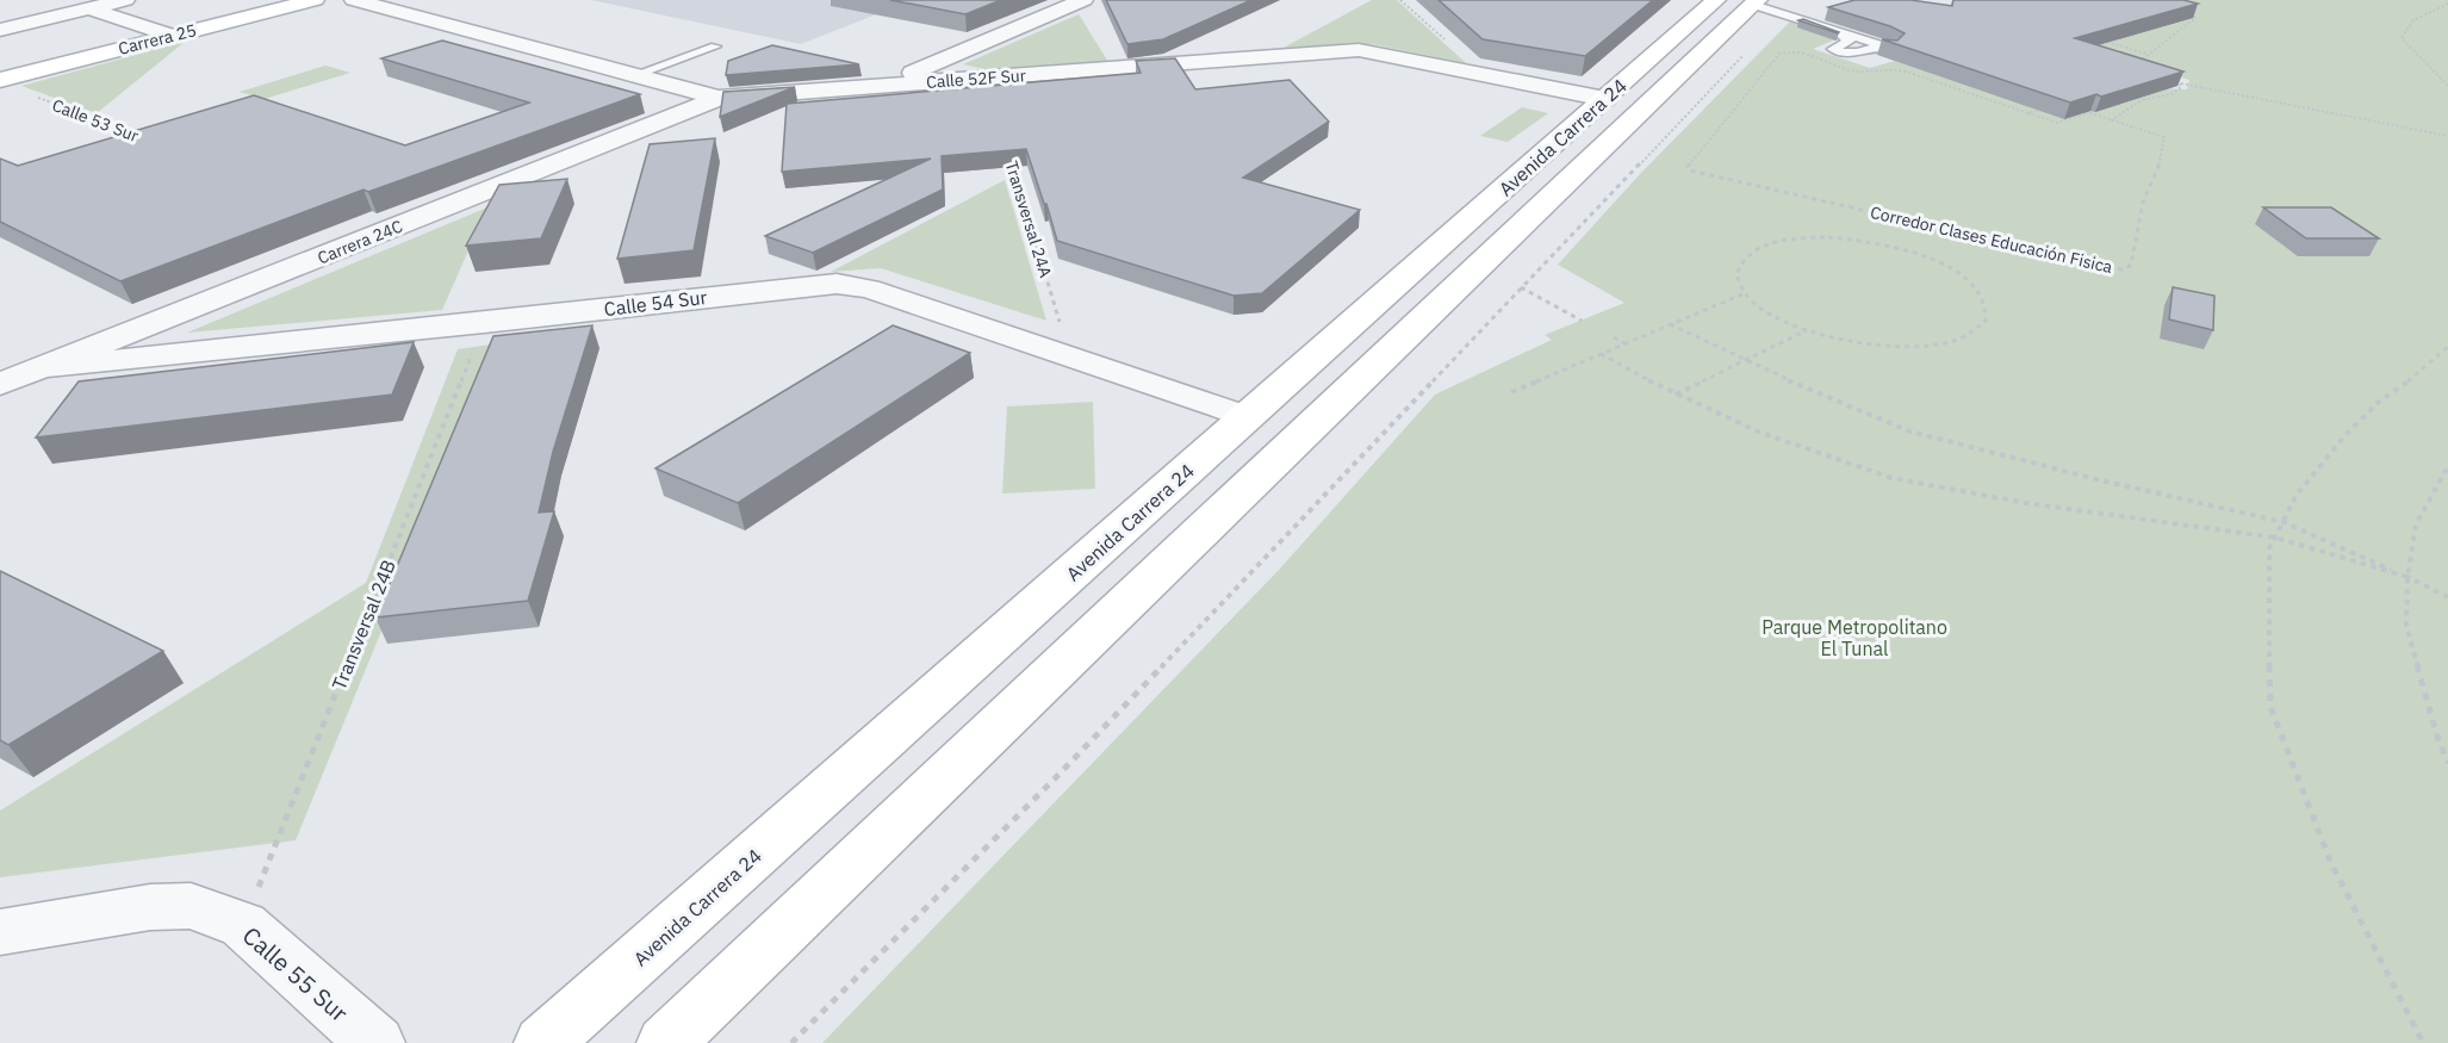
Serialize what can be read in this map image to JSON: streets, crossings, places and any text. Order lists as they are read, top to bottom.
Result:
{
  "streets": {
    "main road": ["Carrera 25", "Avenida Carrera 24"],
    "street": [
      "Calle 52F Sur",
      "Carrera 24C",
      "Calle 54 Sur",
      "Calle 55 Sur"
    ],
    "path": [
      "Calle 53 Sur",
      "Transversal 24A",
      "Corredor Clases Educación Fisica",
      "Transversal 24B"
    ]
  },
  "crossings": [
    ["Calle 52F Sur", "Avenida Carrera 24"],
    ["Calle 52F Sur", "Carrera 24C"],
    ["Avenida Carrera 24", "Calle 54 Sur"],
    ["Transversal 24A", "Calle 54 Sur"],
    ["Carrera 24C", "Calle 54 Sur"],
    ["Calle 54 Sur", "Transversal 24B"],
    ["Transversal 24B", "Calle 55 Sur"]
  ],
  "parks": ["Parque Metropolitano El Tunal"]
}
